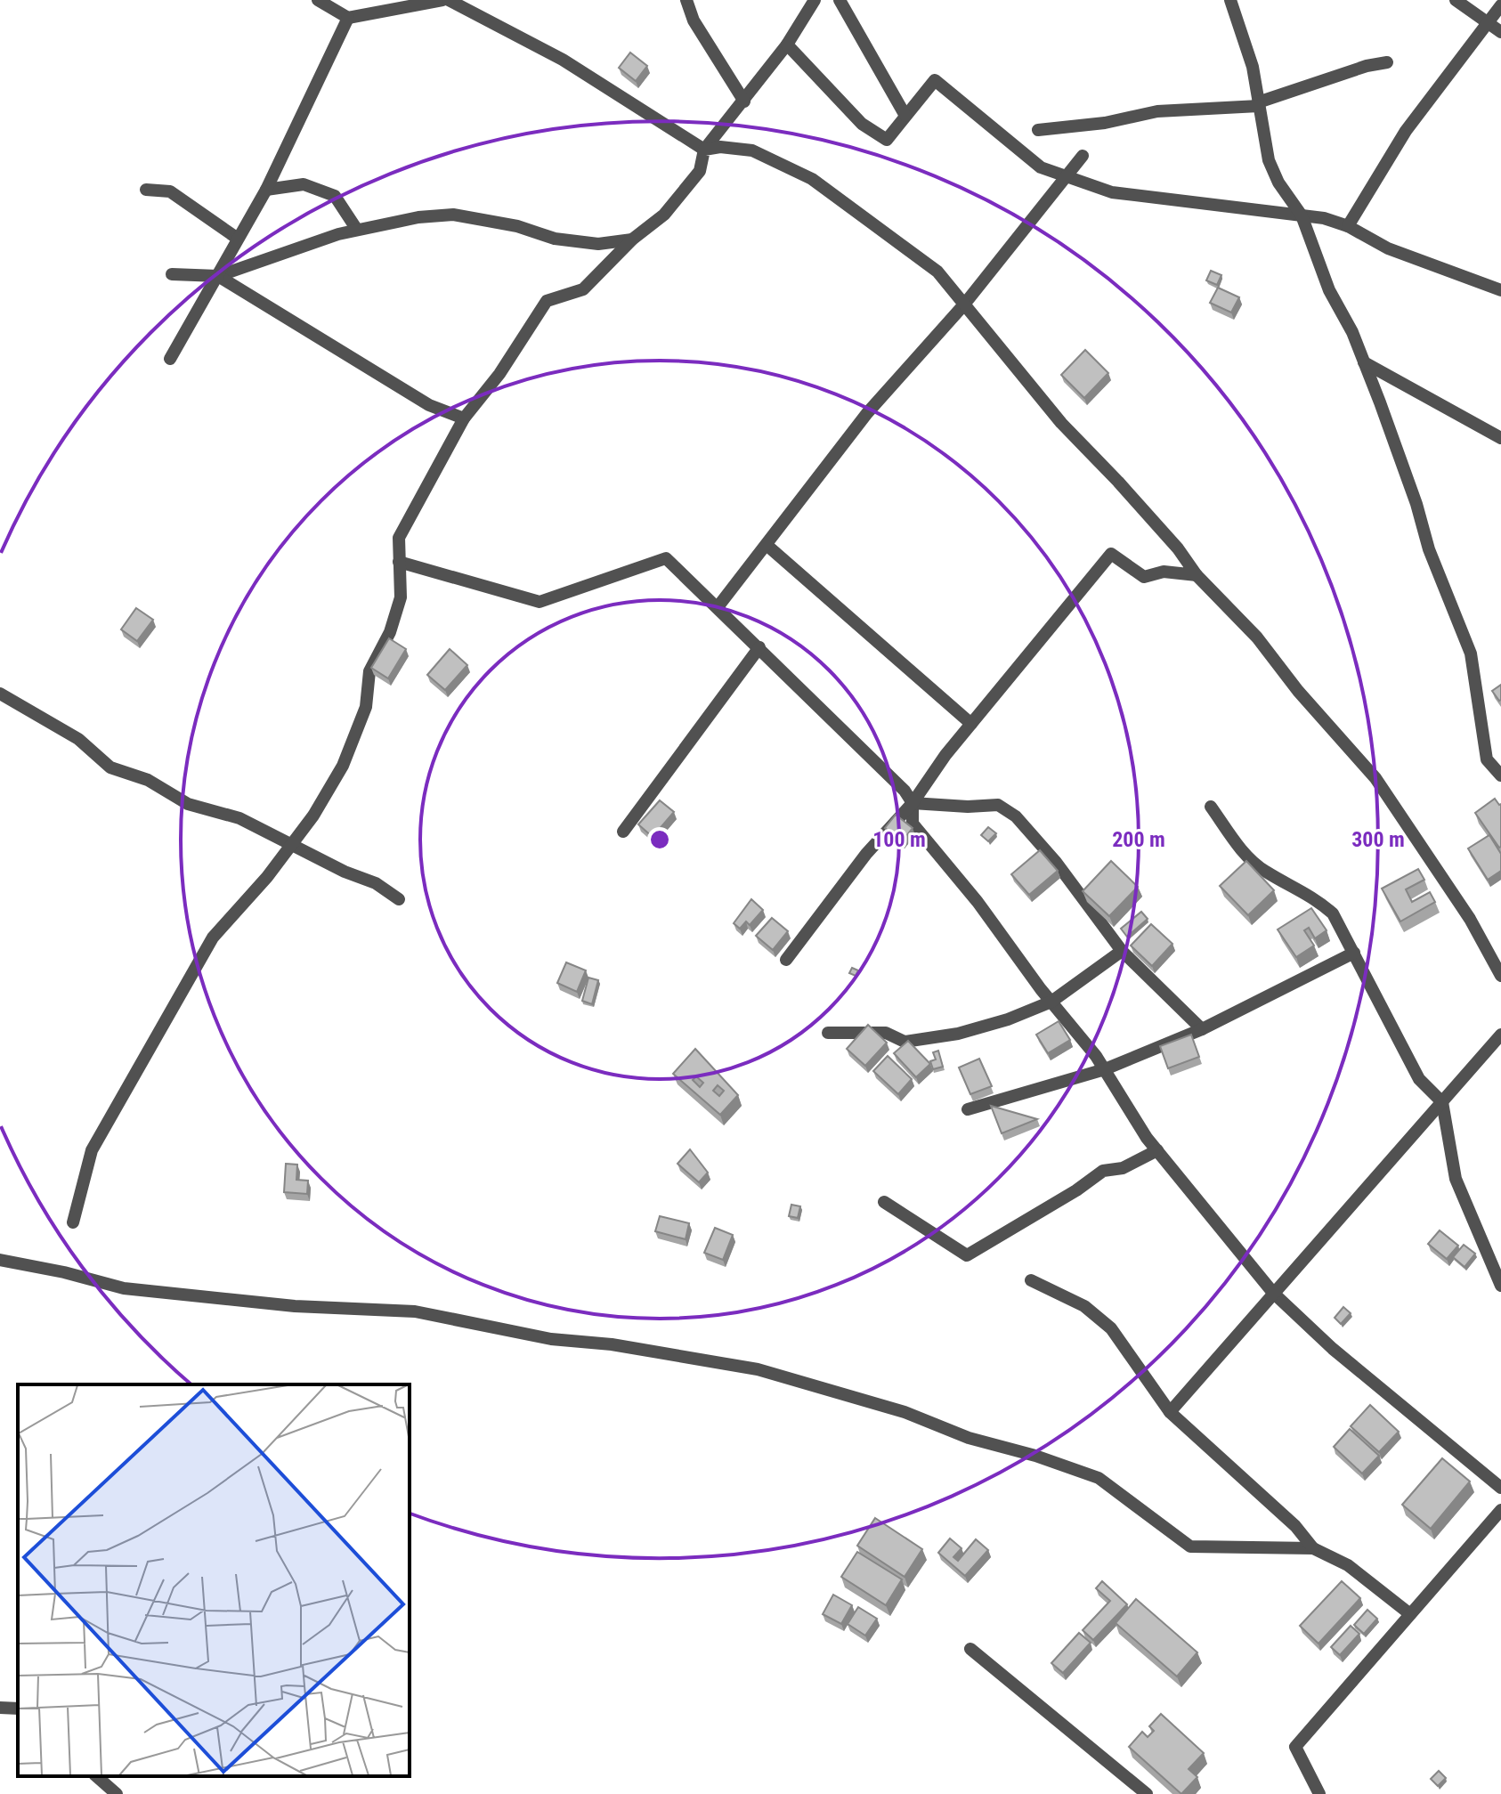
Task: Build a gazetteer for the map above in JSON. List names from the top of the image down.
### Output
{
  "rings": ["100 m", "200 m", "300 m"]
}
